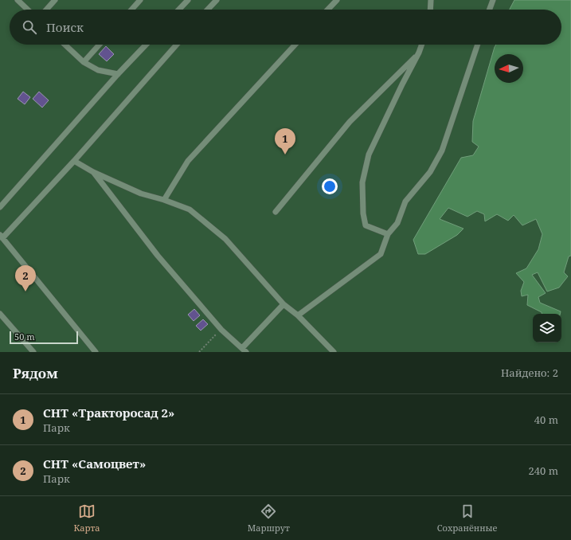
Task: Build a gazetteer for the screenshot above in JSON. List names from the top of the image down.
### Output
{
  "scale_bar": "50 m",
  "north": "left",
  "page": {
    "search": "Поиск",
    "pins": ["1", "2"],
    "scale": "50 m",
    "heading": ["Рядом", "Найдено: 2"],
    "list": [
      {
        "mark": "1",
        "name": "СНТ «Тракторосад 2»",
        "note": "Парк",
        "value": "40 m"
      },
      {
        "mark": "2",
        "name": "СНТ «Самоцвет»",
        "note": "Парк",
        "value": "240 m"
      }
    ],
    "nav": ["Карта", "Маршрут", "Сохранённые"]
  }
}
